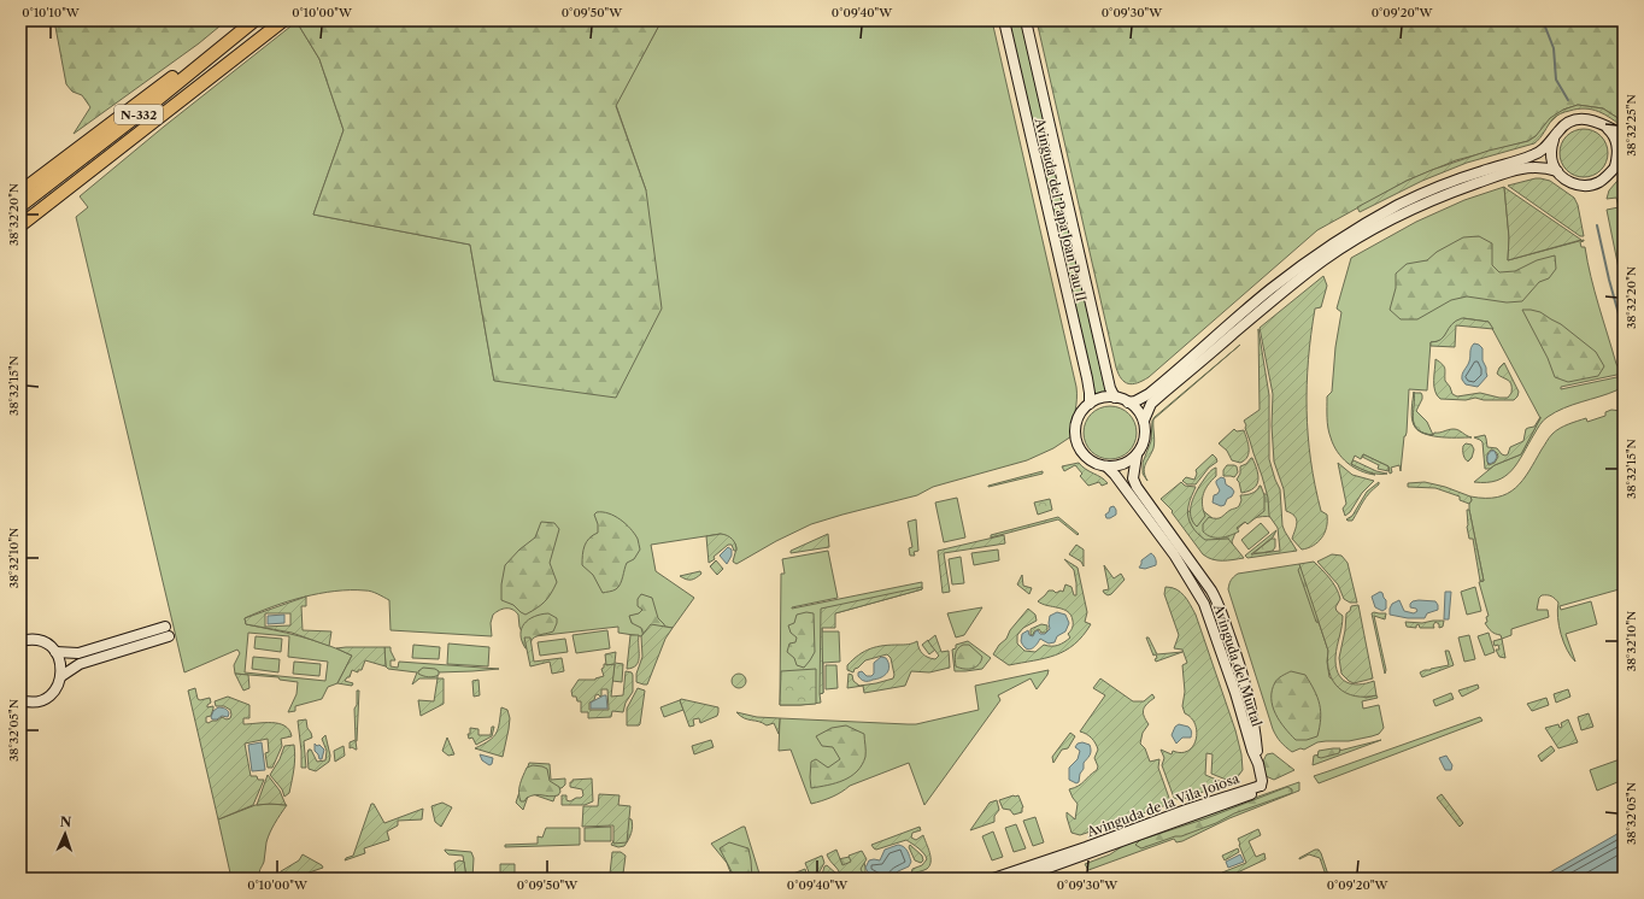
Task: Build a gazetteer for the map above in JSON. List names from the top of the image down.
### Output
{
  "streets": {
    "highway": ["N-332"],
    "main road": ["Avinguda del Papa Joan Pau II", "Avinguda del Murtal", "Avinguda de la Vila Joiosa"]
  },
  "crossings": [
    ["Avinguda del Papa Joan Pau II", "Avinguda del Murtal"],
    ["Avinguda del Murtal", "Avinguda de la Vila Joiosa"]
  ],
  "north": "top",
  "coordinates": [
    "0°10'10\"W",
    "0°10'00\"W",
    "0°09'50\"W",
    "0°09'40\"W",
    "0°09'30\"W",
    "0°09'20\"W",
    "38°32'25\"N",
    "38°32'20\"N",
    "38°32'15\"N",
    "38°32'10\"N",
    "38°32'05\"N"
  ]
}
